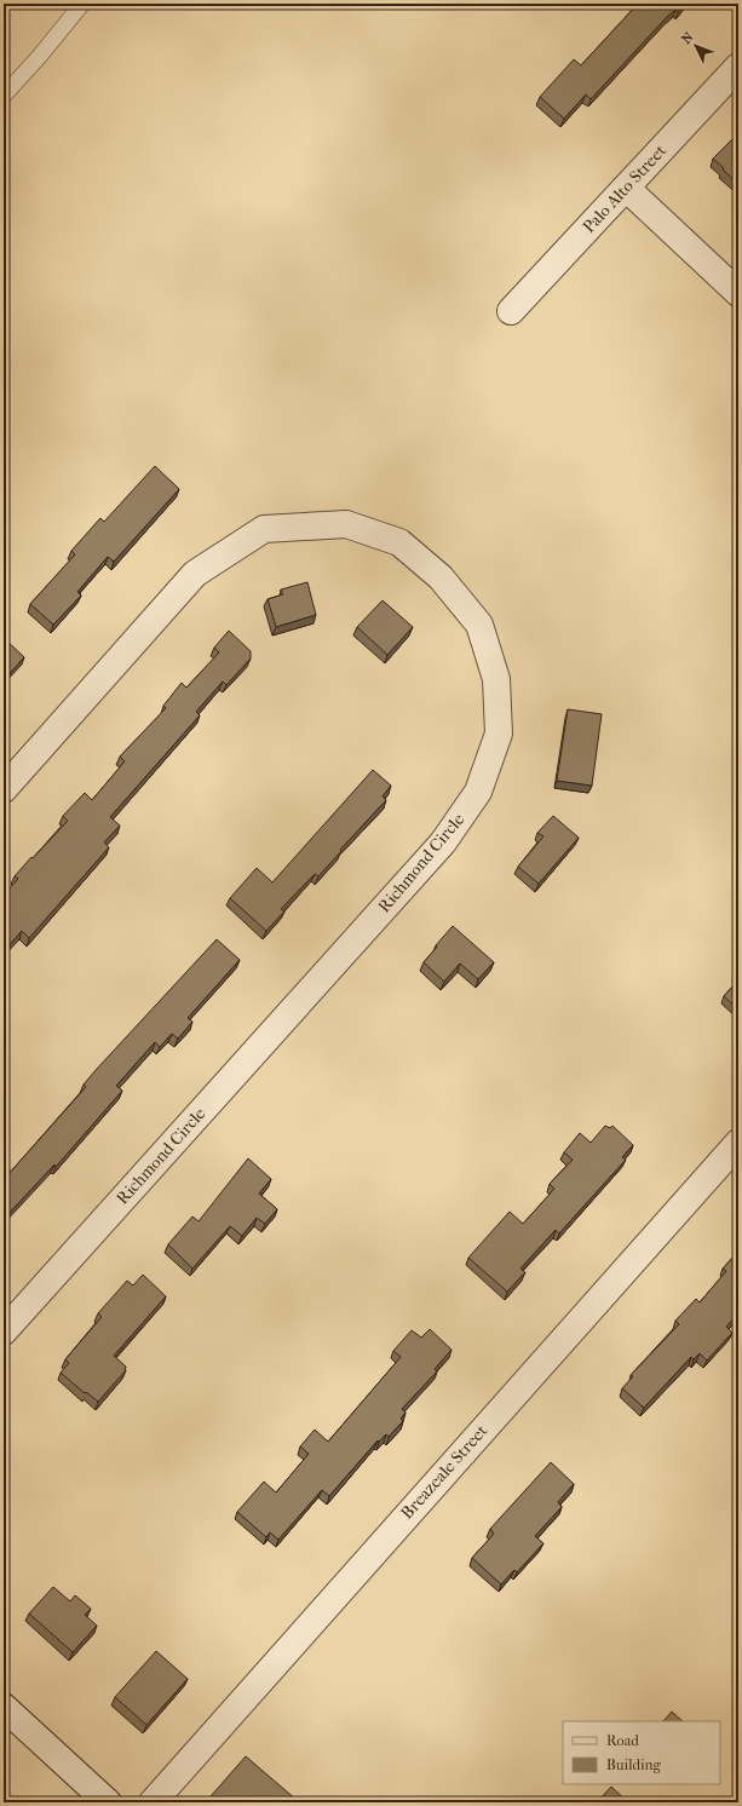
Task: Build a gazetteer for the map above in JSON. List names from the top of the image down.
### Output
{
  "streets": {
    "street": ["Palo Alto Street", "Richmond Circle", "Breazeale Street"]
  },
  "legend": ["Road", "Building"],
  "north": "top left"
}
